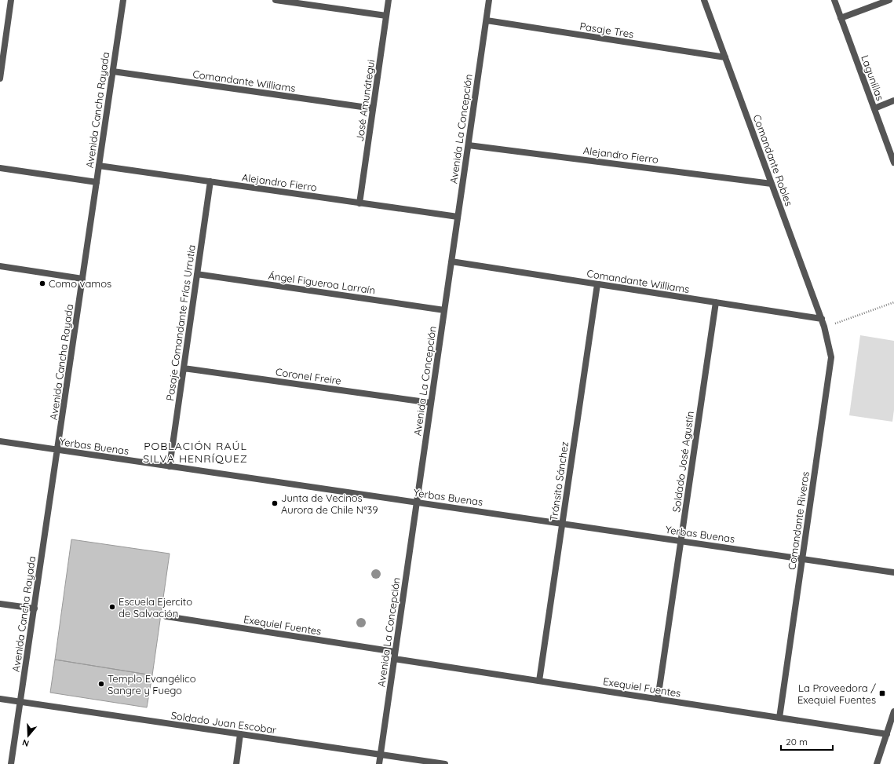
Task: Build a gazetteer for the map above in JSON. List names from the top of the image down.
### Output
{
  "streets": {
    "street": [
      "Pasaje Tres",
      "Lagunillas",
      "Comandante Williams",
      "José Amunátegui",
      "Avenida Cancha Rayada",
      "Avenida La Concepción",
      "Alejandro Fierro",
      "Comandante Robles",
      "Ángel Figueroa Larraín",
      "Pasaje Comandante Frías Urrutia",
      "Coronel Freire",
      "Yerbas Buenas",
      "Soldado José Agustín",
      "Tránsito Sánchez",
      "Comandante Riveros",
      "Exequiel Fuentes",
      "Soldado Juan Escobar"
    ]
  },
  "crossings": [
    ["Pasaje Tres", "Avenida La Concepción"],
    ["Pasaje Tres", "Comandante Robles"],
    ["Comandante Williams", "José Amunátegui"],
    ["Comandante Williams", "Avenida Cancha Rayada"],
    ["Comandante Williams", "Avenida La Concepción"],
    ["Comandante Williams", "Comandante Robles"],
    ["Comandante Williams", "Soldado José Agustín"],
    ["Comandante Williams", "Tránsito Sánchez"],
    ["José Amunátegui", "Alejandro Fierro"],
    ["Avenida Cancha Rayada", "Alejandro Fierro"],
    ["Avenida Cancha Rayada", "Yerbas Buenas"],
    ["Avenida Cancha Rayada", "Soldado Juan Escobar"],
    ["Avenida La Concepción", "Alejandro Fierro"],
    ["Avenida La Concepción", "Ángel Figueroa Larraín"],
    ["Avenida La Concepción", "Coronel Freire"],
    ["Avenida La Concepción", "Yerbas Buenas"],
    ["Avenida La Concepción", "Exequiel Fuentes"],
    ["Avenida La Concepción", "Soldado Juan Escobar"],
    ["Alejandro Fierro", "Comandante Robles"],
    ["Alejandro Fierro", "Pasaje Comandante Frías Urrutia"],
    ["Comandante Robles", "Comandante Riveros"],
    ["Ángel Figueroa Larraín", "Pasaje Comandante Frías Urrutia"],
    ["Pasaje Comandante Frías Urrutia", "Coronel Freire"],
    ["Pasaje Comandante Frías Urrutia", "Yerbas Buenas"],
    ["Yerbas Buenas", "Soldado José Agustín"],
    ["Yerbas Buenas", "Tránsito Sánchez"],
    ["Yerbas Buenas", "Comandante Riveros"],
    ["Soldado José Agustín", "Exequiel Fuentes"],
    ["Tránsito Sánchez", "Exequiel Fuentes"],
    ["Comandante Riveros", "Exequiel Fuentes"]
  ],
  "districts": ["POBLACIÓN RAÚL SILVA HENRÍQUEZ"],
  "places": {
    "other": [
      "Como vamos",
      "Junta de Vecinos Aurora de Chile N°39",
      "Escuela Ejercito de Salvación",
      "Templo Evangélico Sangre y Fuego"
    ],
    "transit": ["La Proveedora / Exequiel Fuentes"]
  },
  "scale_bar": "20 m",
  "north": "bottom"
}
